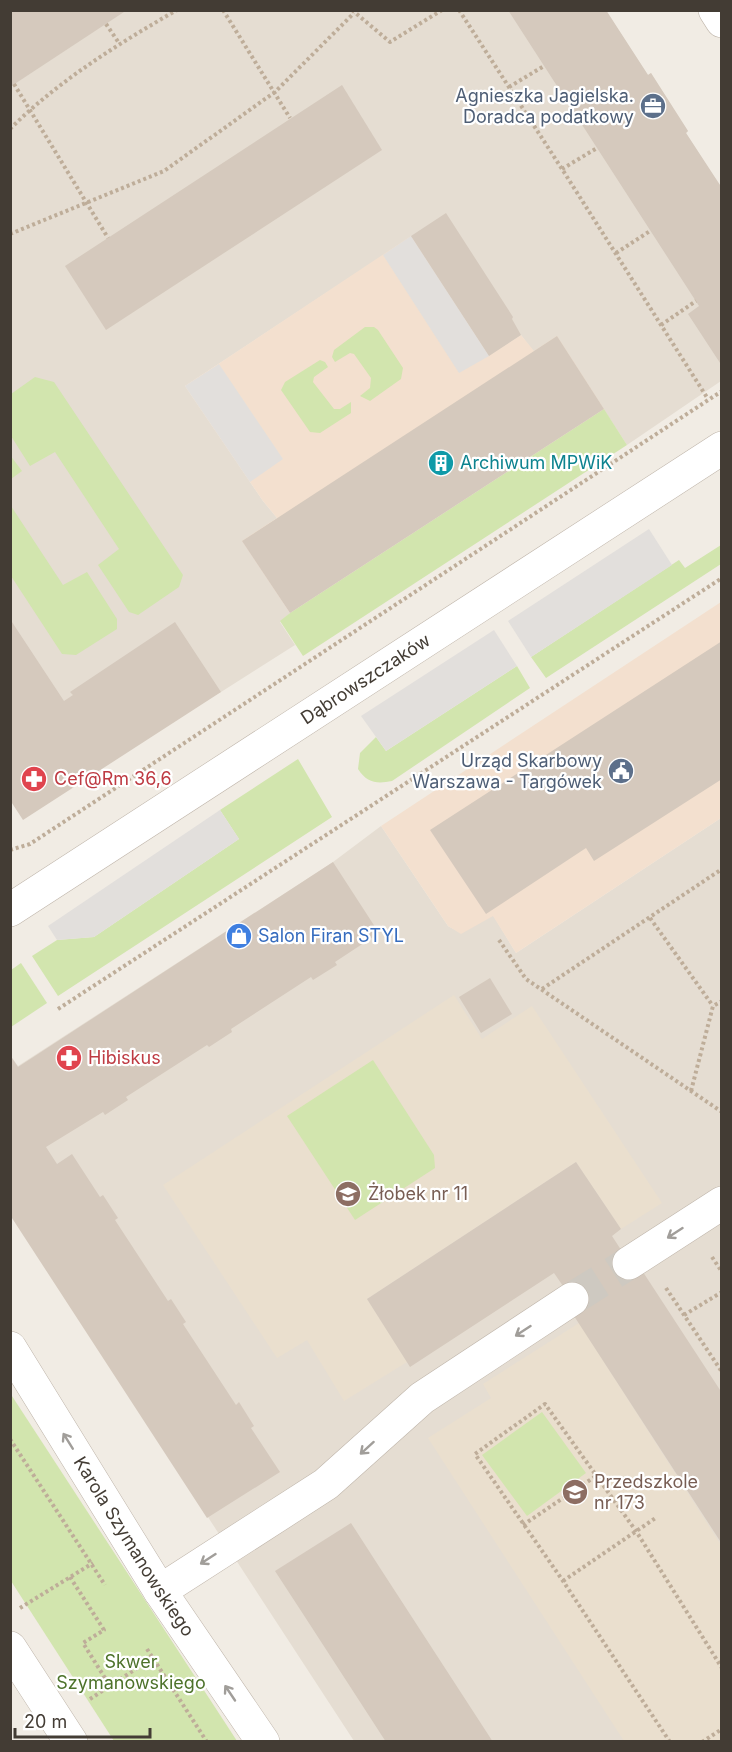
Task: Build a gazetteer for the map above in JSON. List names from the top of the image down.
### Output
{
  "streets": {
    "street": ["Dąbrowszczaków", "Karola Szymanowskiego"]
  },
  "one_way": ["Karola Szymanowskiego"],
  "parks": ["Skwer Szymanowskiego"],
  "places": {
    "office": ["Agnieszka Jagielska. Doradca podatkowy"],
    "building": ["Archiwum MPWiK"],
    "public building": ["Urząd Skarbowy Warszawa - Targówek"],
    "pharmacy": ["Cef@Rm 36,6", "Hibiskus"],
    "shop": ["Salon Firan STYL"],
    "school or university": ["Żłobek nr 11", "Przedszkole nr 173"]
  },
  "scale_bar": "20 m"
}
